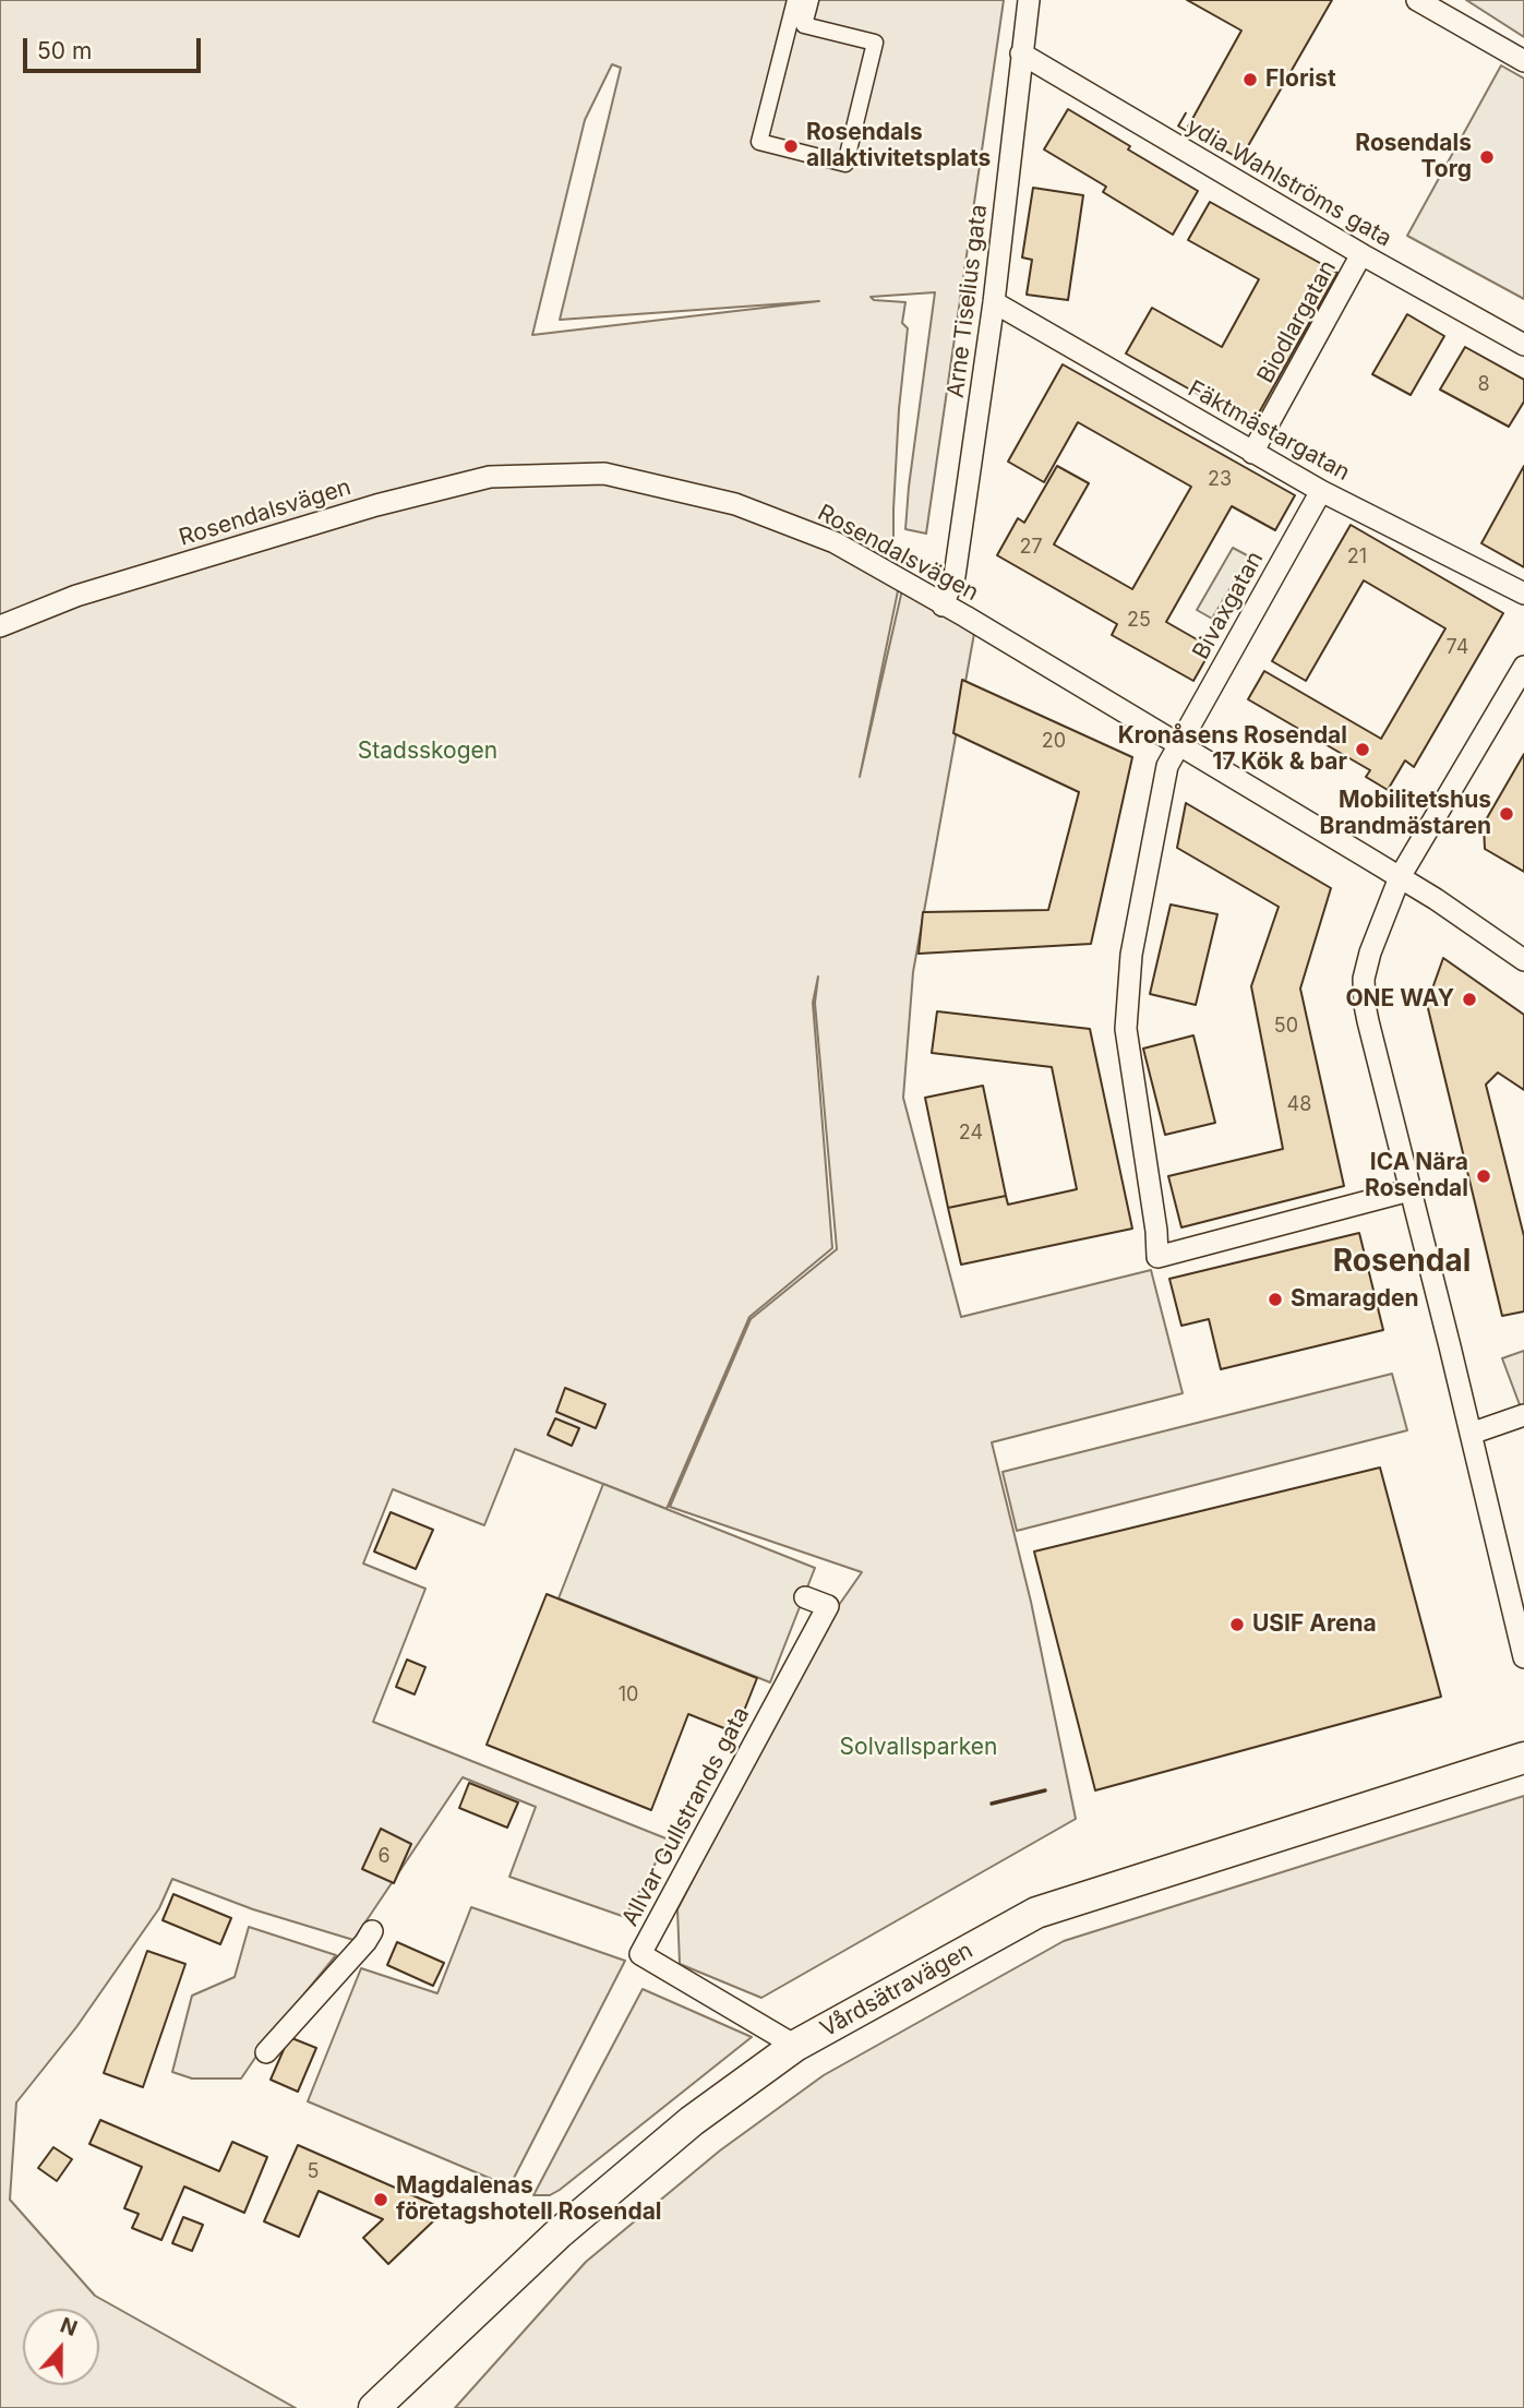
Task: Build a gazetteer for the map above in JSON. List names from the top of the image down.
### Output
{
  "streets": {
    "main road": ["Vårdsätravägen"],
    "street": [
      "Lydia Wahlströms gata",
      "Arne Tiselius gata",
      "Biodlargatan",
      "Fäktmästargatan",
      "Rosendalsvägen",
      "Bivaxgatan",
      "Allvar Gullstrands gata"
    ]
  },
  "crossings": [
    ["Lydia Wahlströms gata", "Arne Tiselius gata"],
    ["Lydia Wahlströms gata", "Biodlargatan"],
    ["Arne Tiselius gata", "Fäktmästargatan"],
    ["Arne Tiselius gata", "Rosendalsvägen"],
    ["Biodlargatan", "Fäktmästargatan"],
    ["Fäktmästargatan", "Bivaxgatan"],
    ["Rosendalsvägen", "Bivaxgatan"],
    ["Allvar Gullstrands gata", "Vårdsätravägen"]
  ],
  "districts": ["Rosendal"],
  "parks": ["Stadsskogen", "Solvallsparken"],
  "places": [
    "Florist",
    "Rosendals allaktivitetsplats",
    "Rosendals Torg",
    "Kronåsens Rosendal 17 Kök & bar",
    "Mobilitetshus Brandmästaren",
    "ONE WAY",
    "ICA Nära Rosendal",
    "Smaragden",
    "USIF Arena",
    "Magdalenas företagshotell Rosendal"
  ],
  "house_numbers": [
    "8",
    "23",
    "27",
    "21",
    "25",
    "74",
    "20",
    "50",
    "48",
    "24",
    "10",
    "6",
    "5"
  ],
  "scale_bar": "50 m",
  "north": "top"
}
